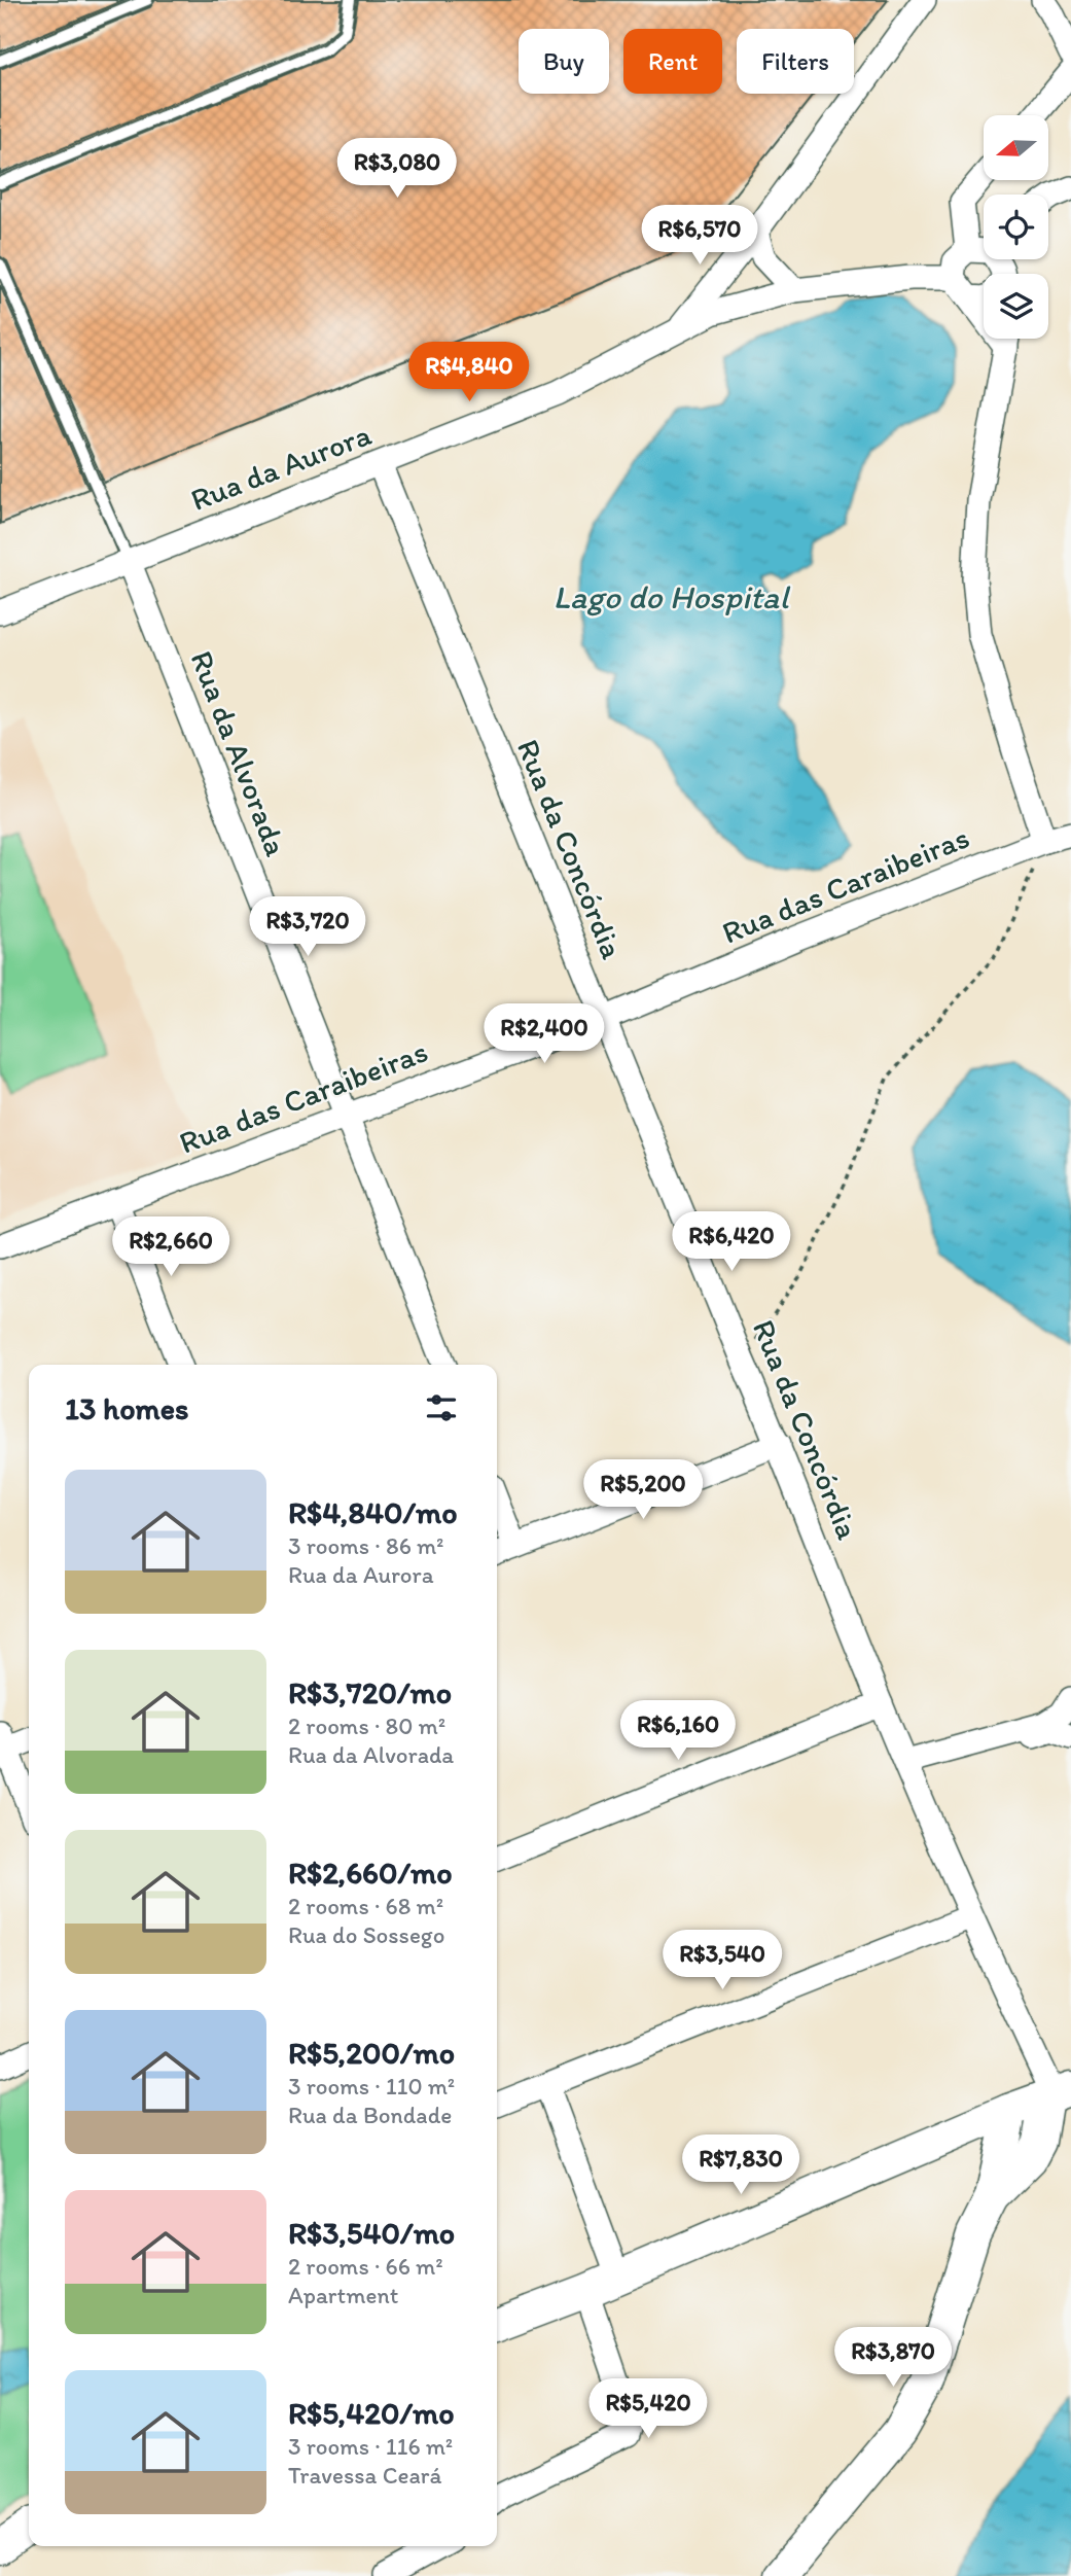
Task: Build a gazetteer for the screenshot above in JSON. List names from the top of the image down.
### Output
{
  "streets": {
    "street": [
      "Rua da Aurora",
      "Rua da Alvorada",
      "Rua da Concórdia",
      "Rua das Caraibeiras"
    ]
  },
  "crossings": [
    ["Rua da Aurora", "Rua da Alvorada"],
    ["Rua da Aurora", "Rua da Concórdia"],
    ["Rua da Alvorada", "Rua das Caraibeiras"],
    ["Rua da Concórdia", "Rua das Caraibeiras"]
  ],
  "water": ["Lago do Hospital"],
  "north": "left",
  "page": {
    "chip": ["Buy", "Rent", "Filters"],
    "price": [
      "R$3,080",
      "R$6,570",
      "R$4,840",
      "R$3,720",
      "R$2,400",
      "R$6,420",
      "R$2,660",
      "R$5,200",
      "R$6,160",
      "R$3,540",
      "R$7,830",
      "R$3,870",
      "R$5,420"
    ],
    "heading": "13 homes",
    "list": [
      {
        "name": "R$4,840/mo",
        "note": "3 rooms · 86 m² · Rua da Aurora"
      },
      {
        "name": "R$3,720/mo",
        "note": "2 rooms · 80 m² · Rua da Alvorada"
      },
      {
        "name": "R$2,660/mo",
        "note": "2 rooms · 68 m² · Rua do Sossego"
      },
      {
        "name": "R$5,200/mo",
        "note": "3 rooms · 110 m² · Rua da Bondade"
      },
      {
        "name": "R$3,540/mo",
        "note": "2 rooms · 66 m² · Apartment"
      },
      {
        "name": "R$5,420/mo",
        "note": "3 rooms · 116 m² · Travessa Ceará"
      }
    ]
  }
}
